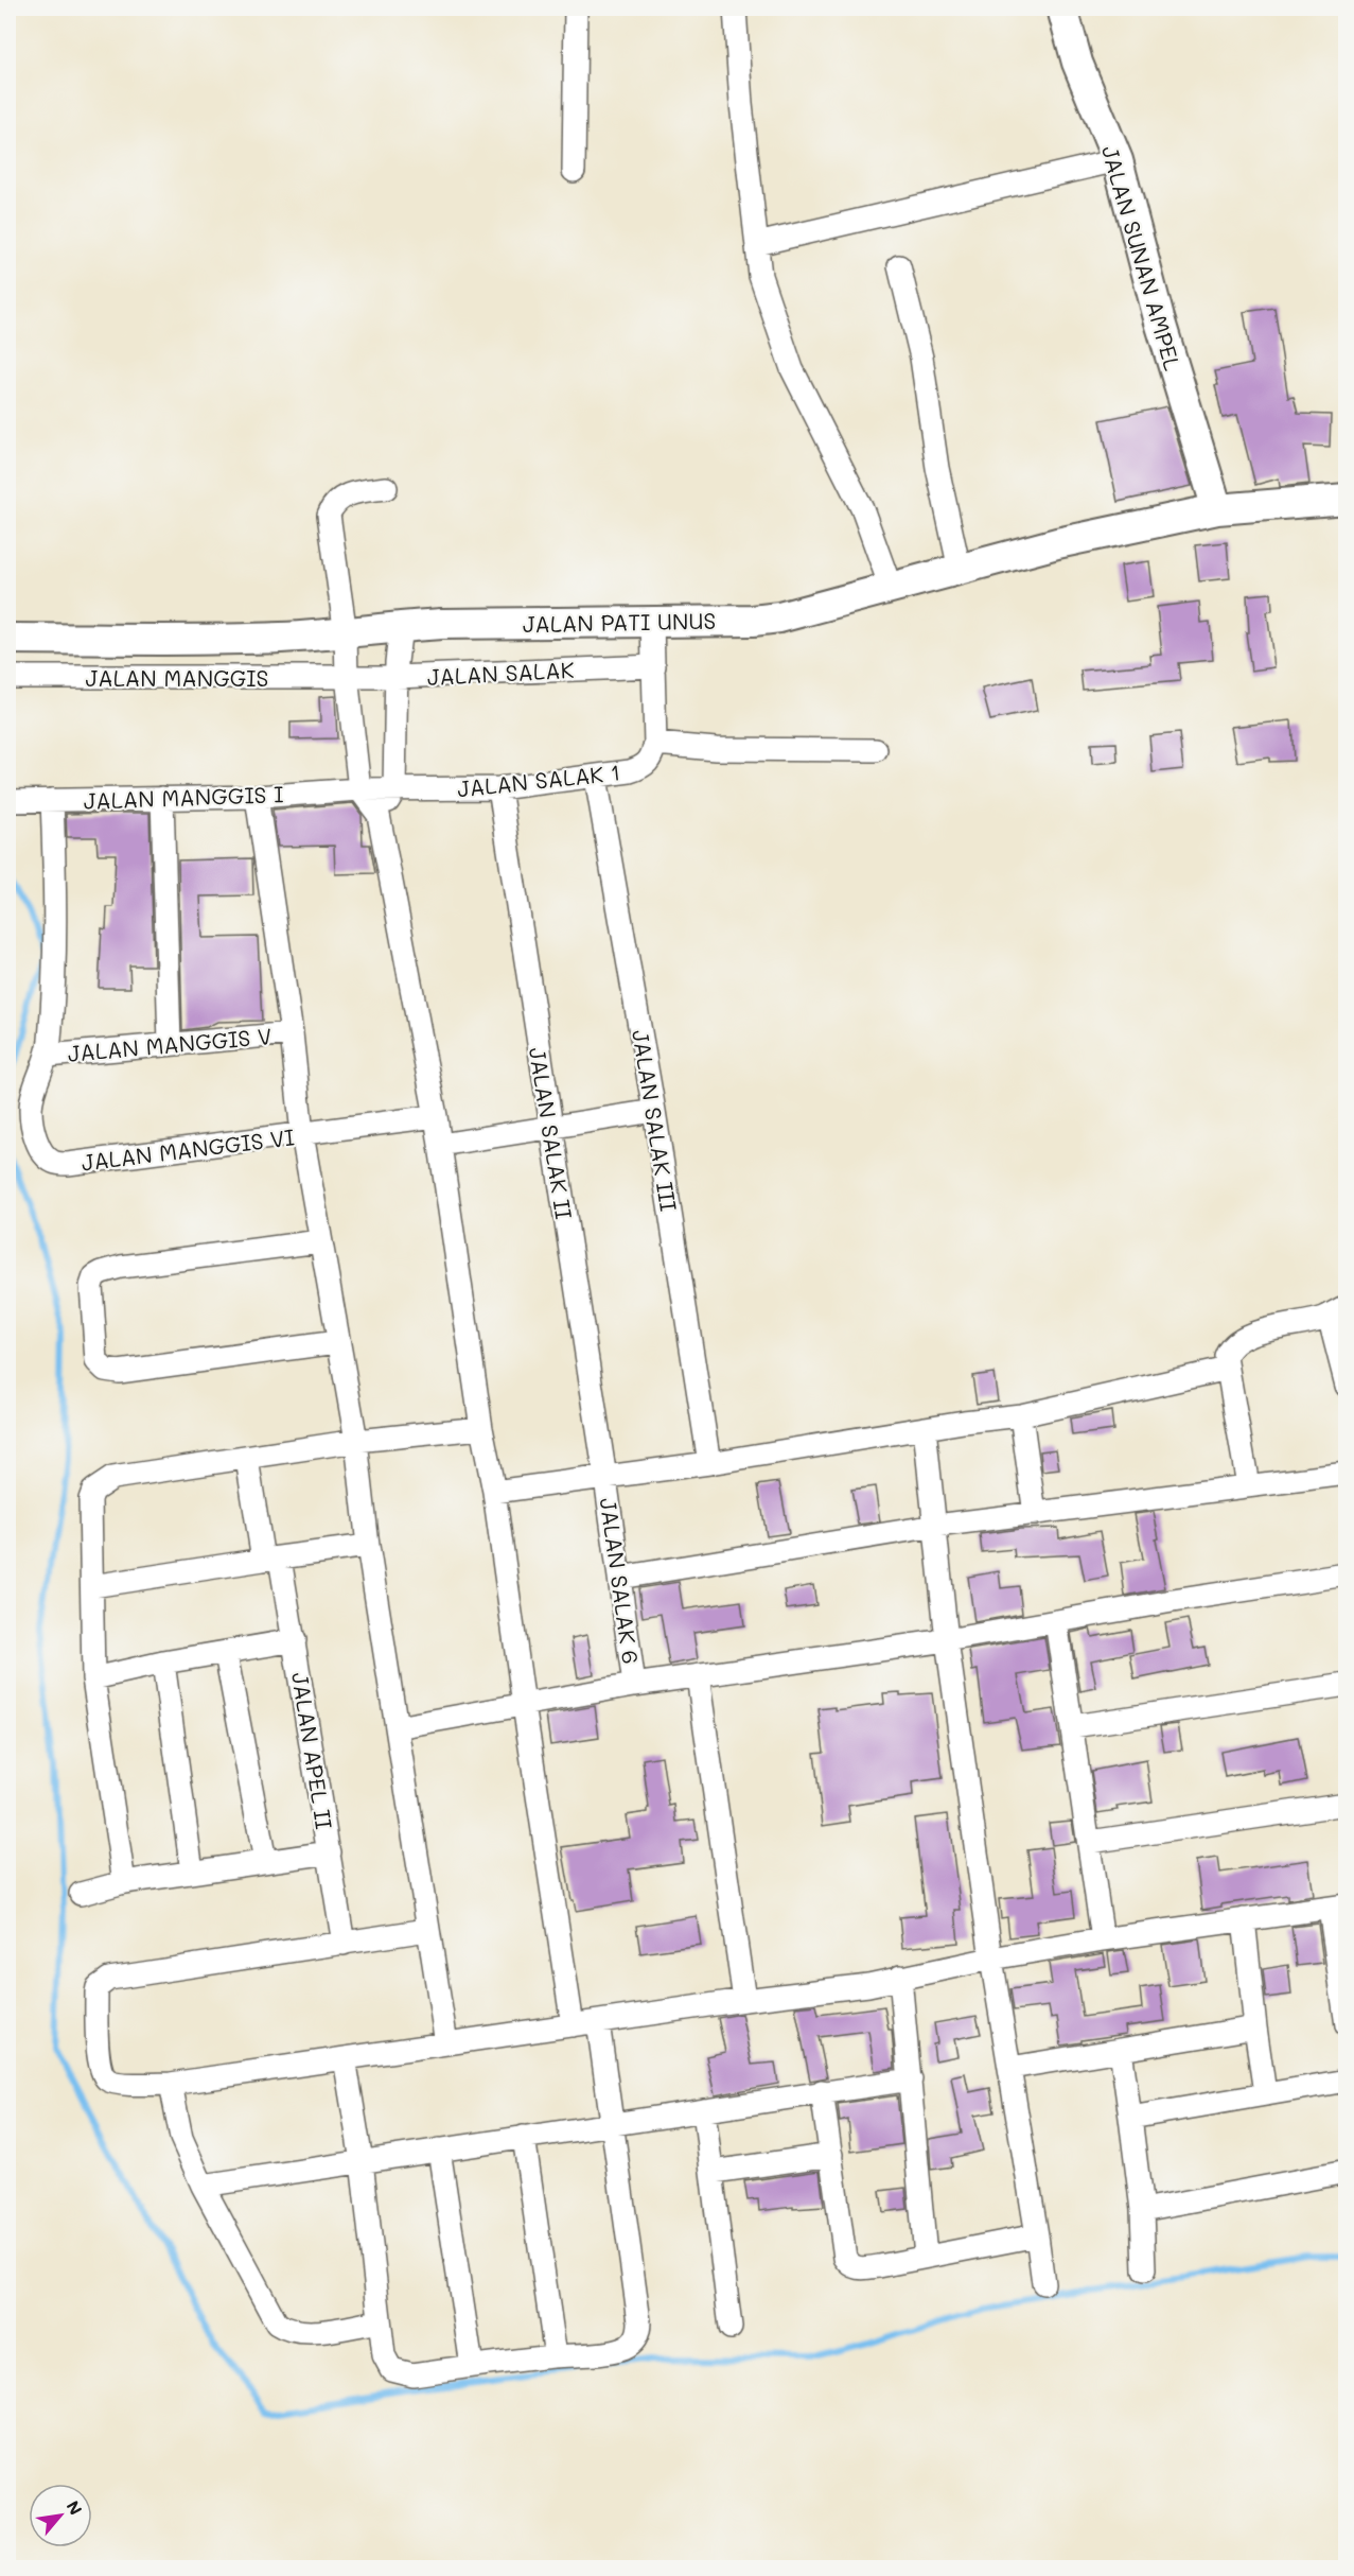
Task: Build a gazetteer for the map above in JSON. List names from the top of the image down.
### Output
{
  "streets": {
    "main road": ["JALAN SUNAN AMPEL", "JALAN PATI UNUS"],
    "street": [
      "JALAN SALAK",
      "JALAN MANGGIS",
      "JALAN SALAK 1",
      "JALAN MANGGIS I",
      "JALAN MANGGIS V",
      "JALAN SALAK III",
      "JALAN SALAK II",
      "JALAN MANGGIS VI",
      "JALAN SALAK 6",
      "JALAN APEL II"
    ]
  },
  "crossings": [
    ["JALAN SUNAN AMPEL", "JALAN PATI UNUS"],
    ["JALAN PATI UNUS", "JALAN SALAK"],
    ["JALAN PATI UNUS", "JALAN MANGGIS"],
    ["JALAN SALAK", "JALAN MANGGIS"],
    ["JALAN SALAK 1", "JALAN MANGGIS I"],
    ["JALAN SALAK 1", "JALAN SALAK III"],
    ["JALAN SALAK 1", "JALAN SALAK II"],
    ["JALAN MANGGIS V", "JALAN MANGGIS VI"],
    ["JALAN SALAK II", "JALAN SALAK 6"]
  ],
  "north": "top right"
}
